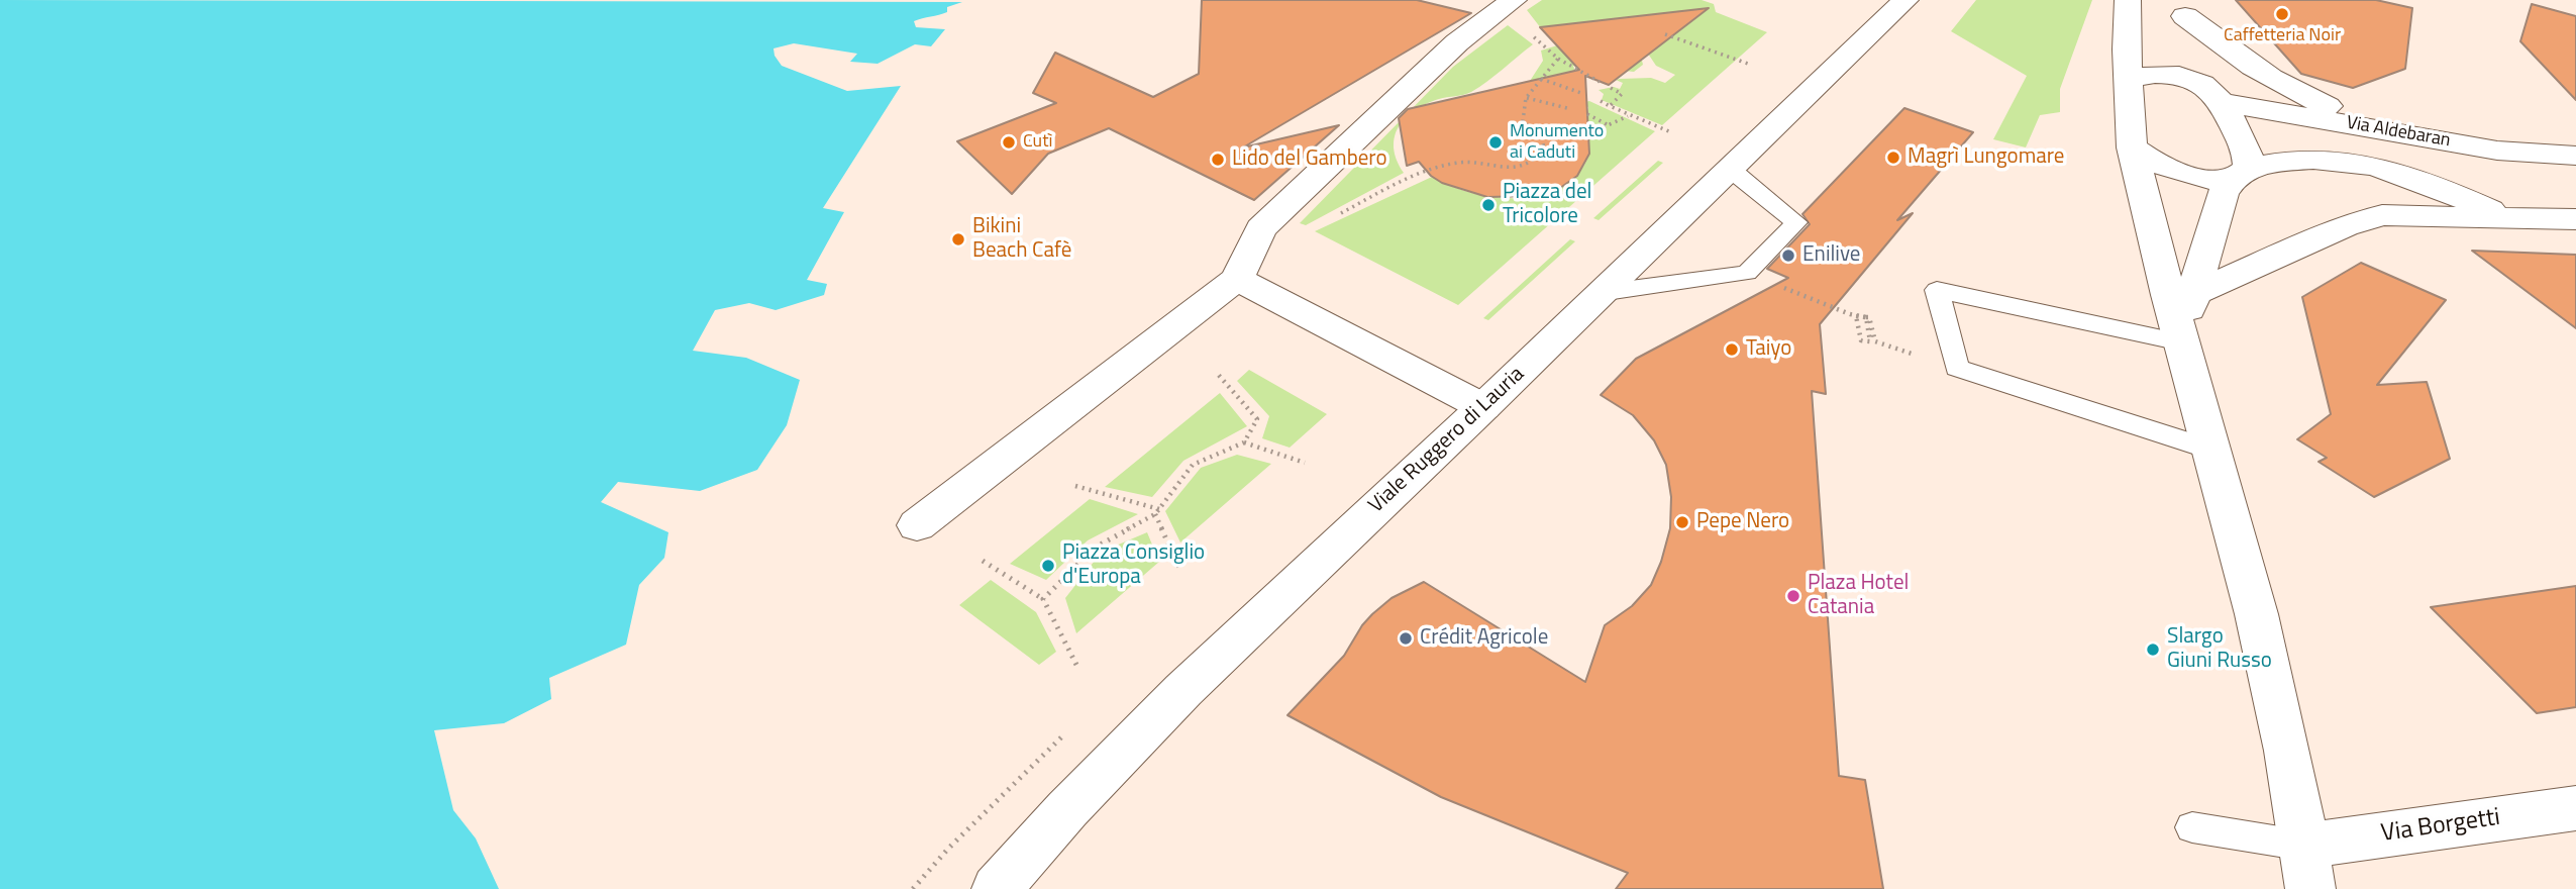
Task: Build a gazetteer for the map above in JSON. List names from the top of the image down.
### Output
{
  "streets": {
    "street": ["Via Aldebaran", "Viale Ruggero di Lauria", "Via Borgetti"]
  },
  "places": [
    "Caffetteria Noir",
    "Cutì",
    "Monumento ai Caduti",
    "Magrì Lungomare",
    "Lido del Gambero",
    "Piazza del Tricolore",
    "Bikini Beach Cafè",
    "Enilive",
    "Taiyo",
    "Pepe Nero",
    "Piazza Consiglio d'Europa",
    "Plaza Hotel Catania",
    "Crédit Agricole",
    "Slargo Giuni Russo"
  ]
}
